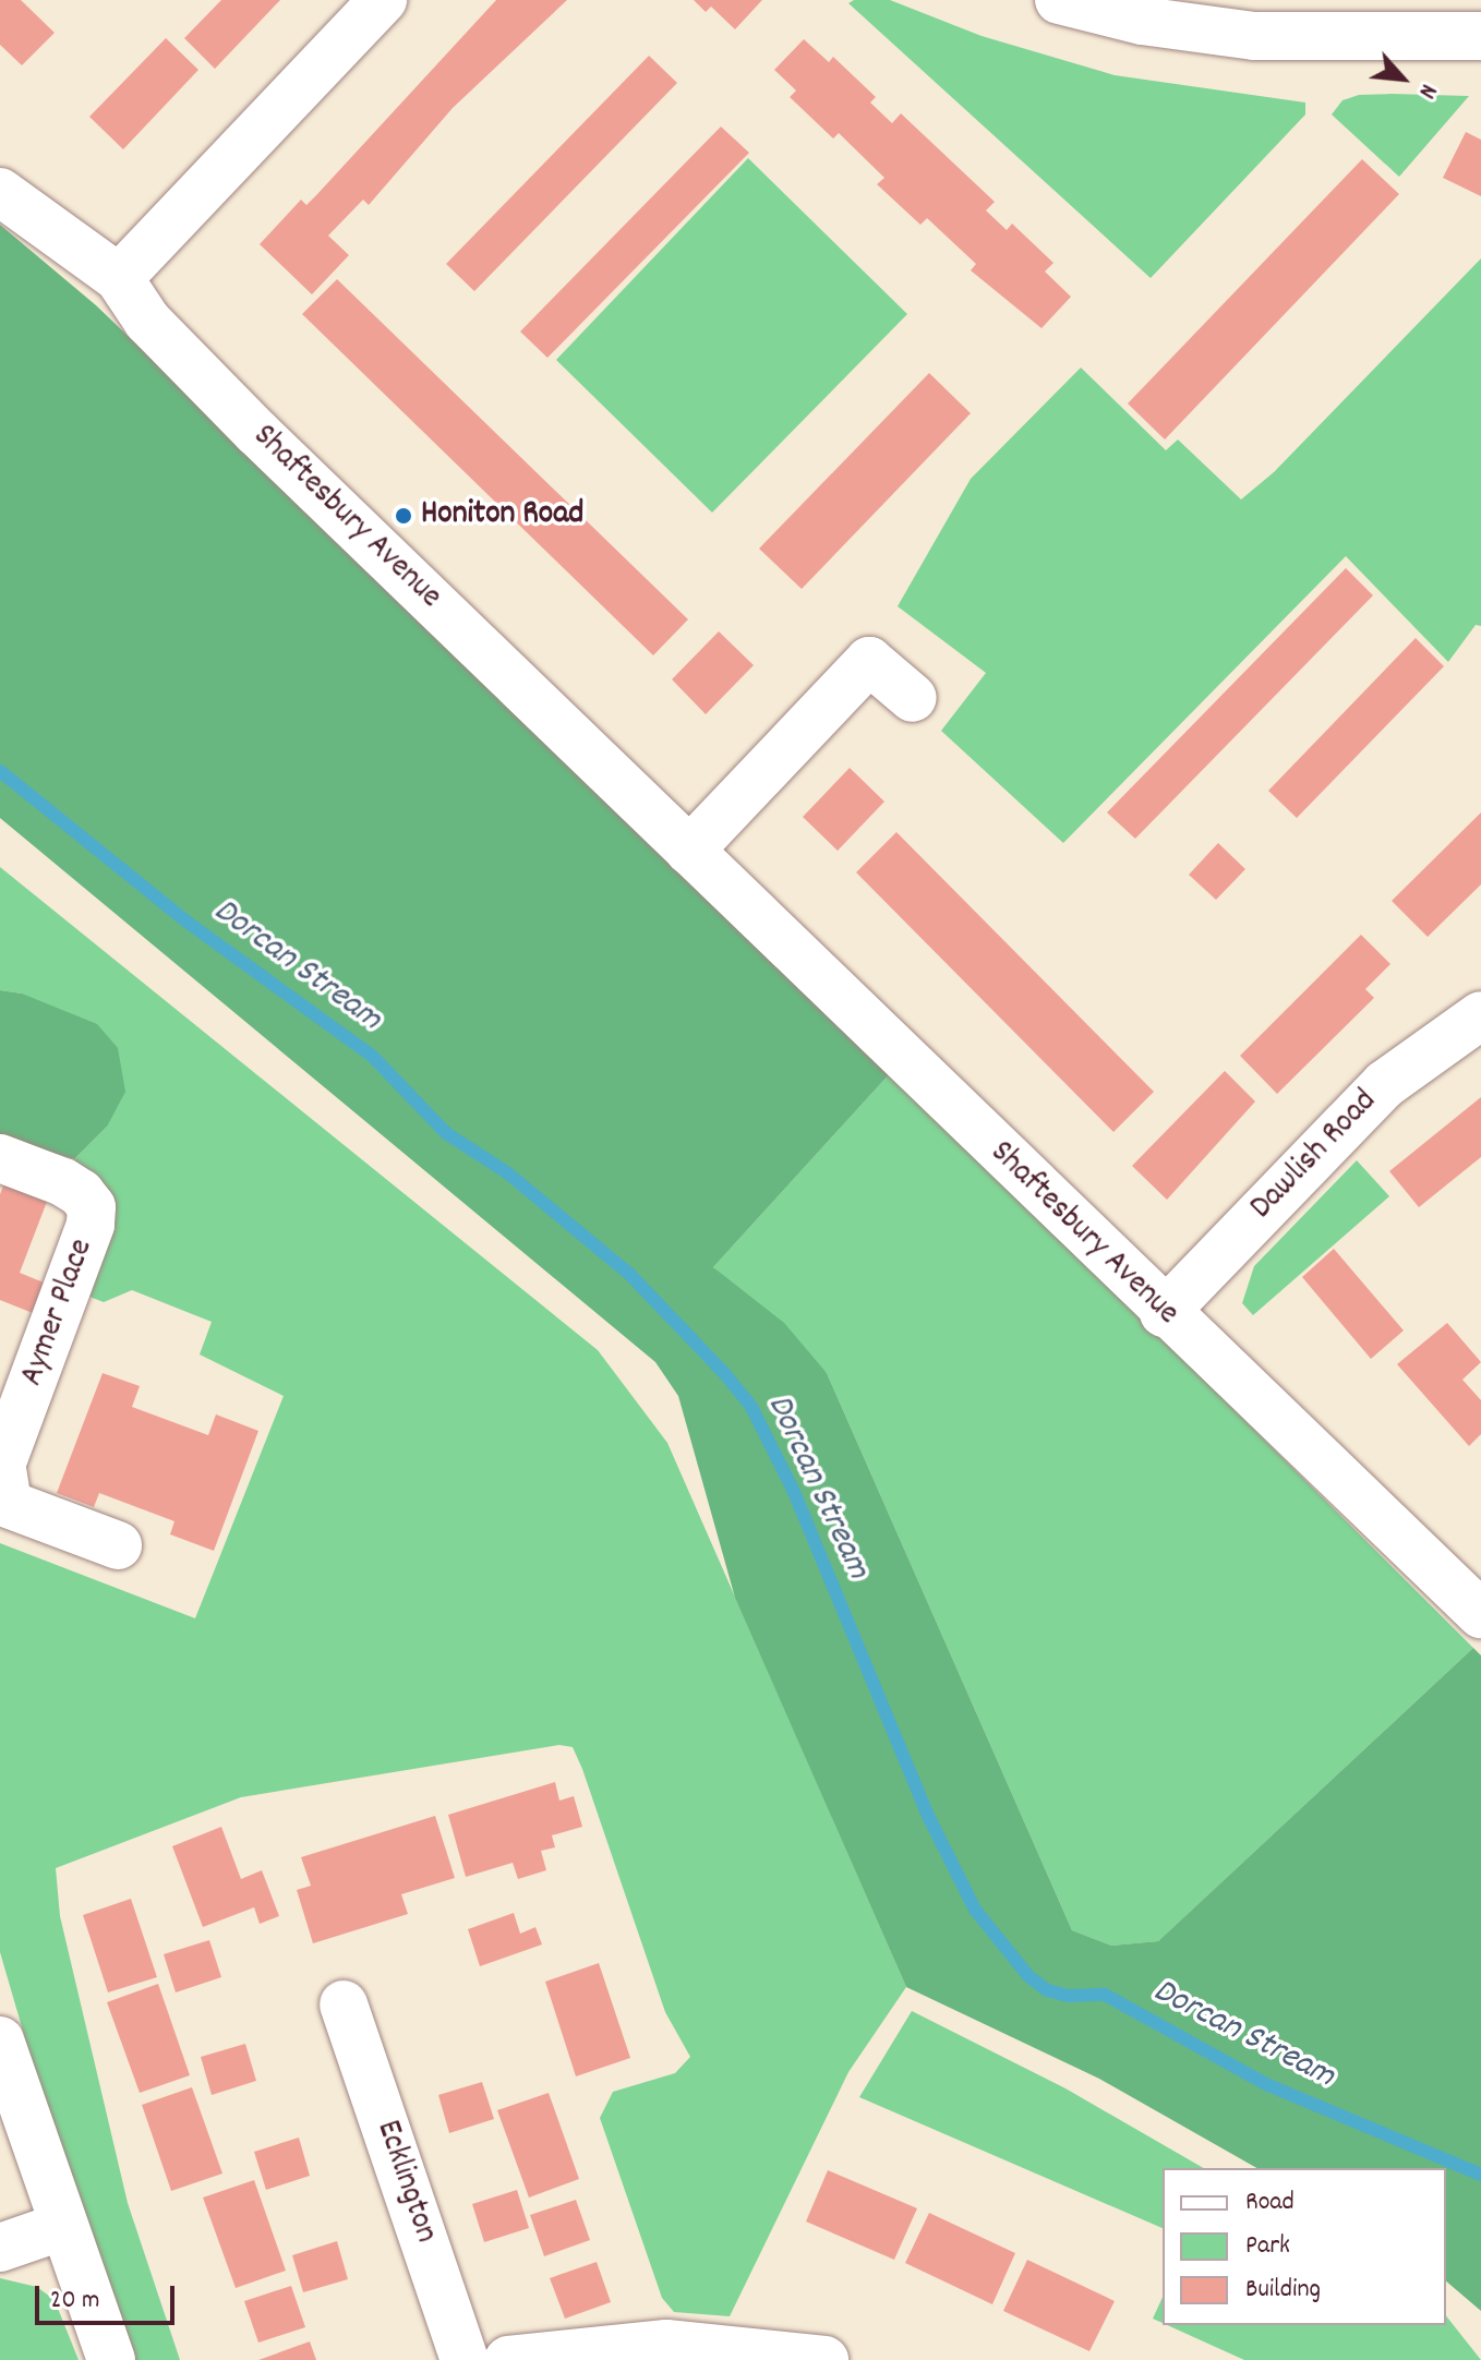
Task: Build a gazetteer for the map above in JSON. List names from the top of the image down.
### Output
{
  "streets": {
    "street": [
      "Shaftesbury Avenue",
      "Dawlish Road",
      "Aymer Place",
      "Ecklington"
    ]
  },
  "crossings": [
    ["Shaftesbury Avenue", "Dawlish Road"]
  ],
  "water": ["Dorcan Stream"],
  "places": ["Honiton Road"],
  "legend": ["Road", "Park", "Building"],
  "scale_bar": "20 m",
  "north": "bottom right"
}
